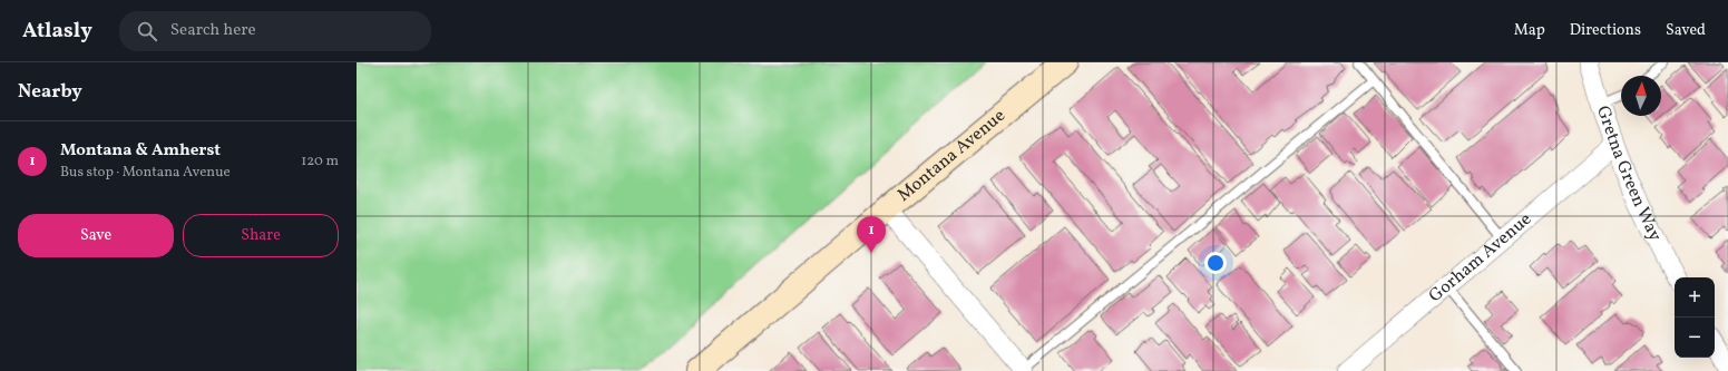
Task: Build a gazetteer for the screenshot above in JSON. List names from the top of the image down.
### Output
{
  "streets": {
    "street": ["Montana Avenue", "Gretna Green Way", "Gorham Avenue"]
  },
  "crossings": [
    ["Gretna Green Way", "Gorham Avenue"]
  ],
  "north": "top",
  "page": {
    "header": "Atlasly",
    "search": "Search here",
    "nav": ["Map", "Directions", "Saved"],
    "heading": "Nearby",
    "list": [
      {
        "mark": "1",
        "name": "Montana & Amherst",
        "note": "Bus stop · Montana Avenue",
        "value": "120 m"
      }
    ],
    "buttons": ["Save", "Share"],
    "pins": "1",
    "map_buttons": ["+", "−"]
  }
}
